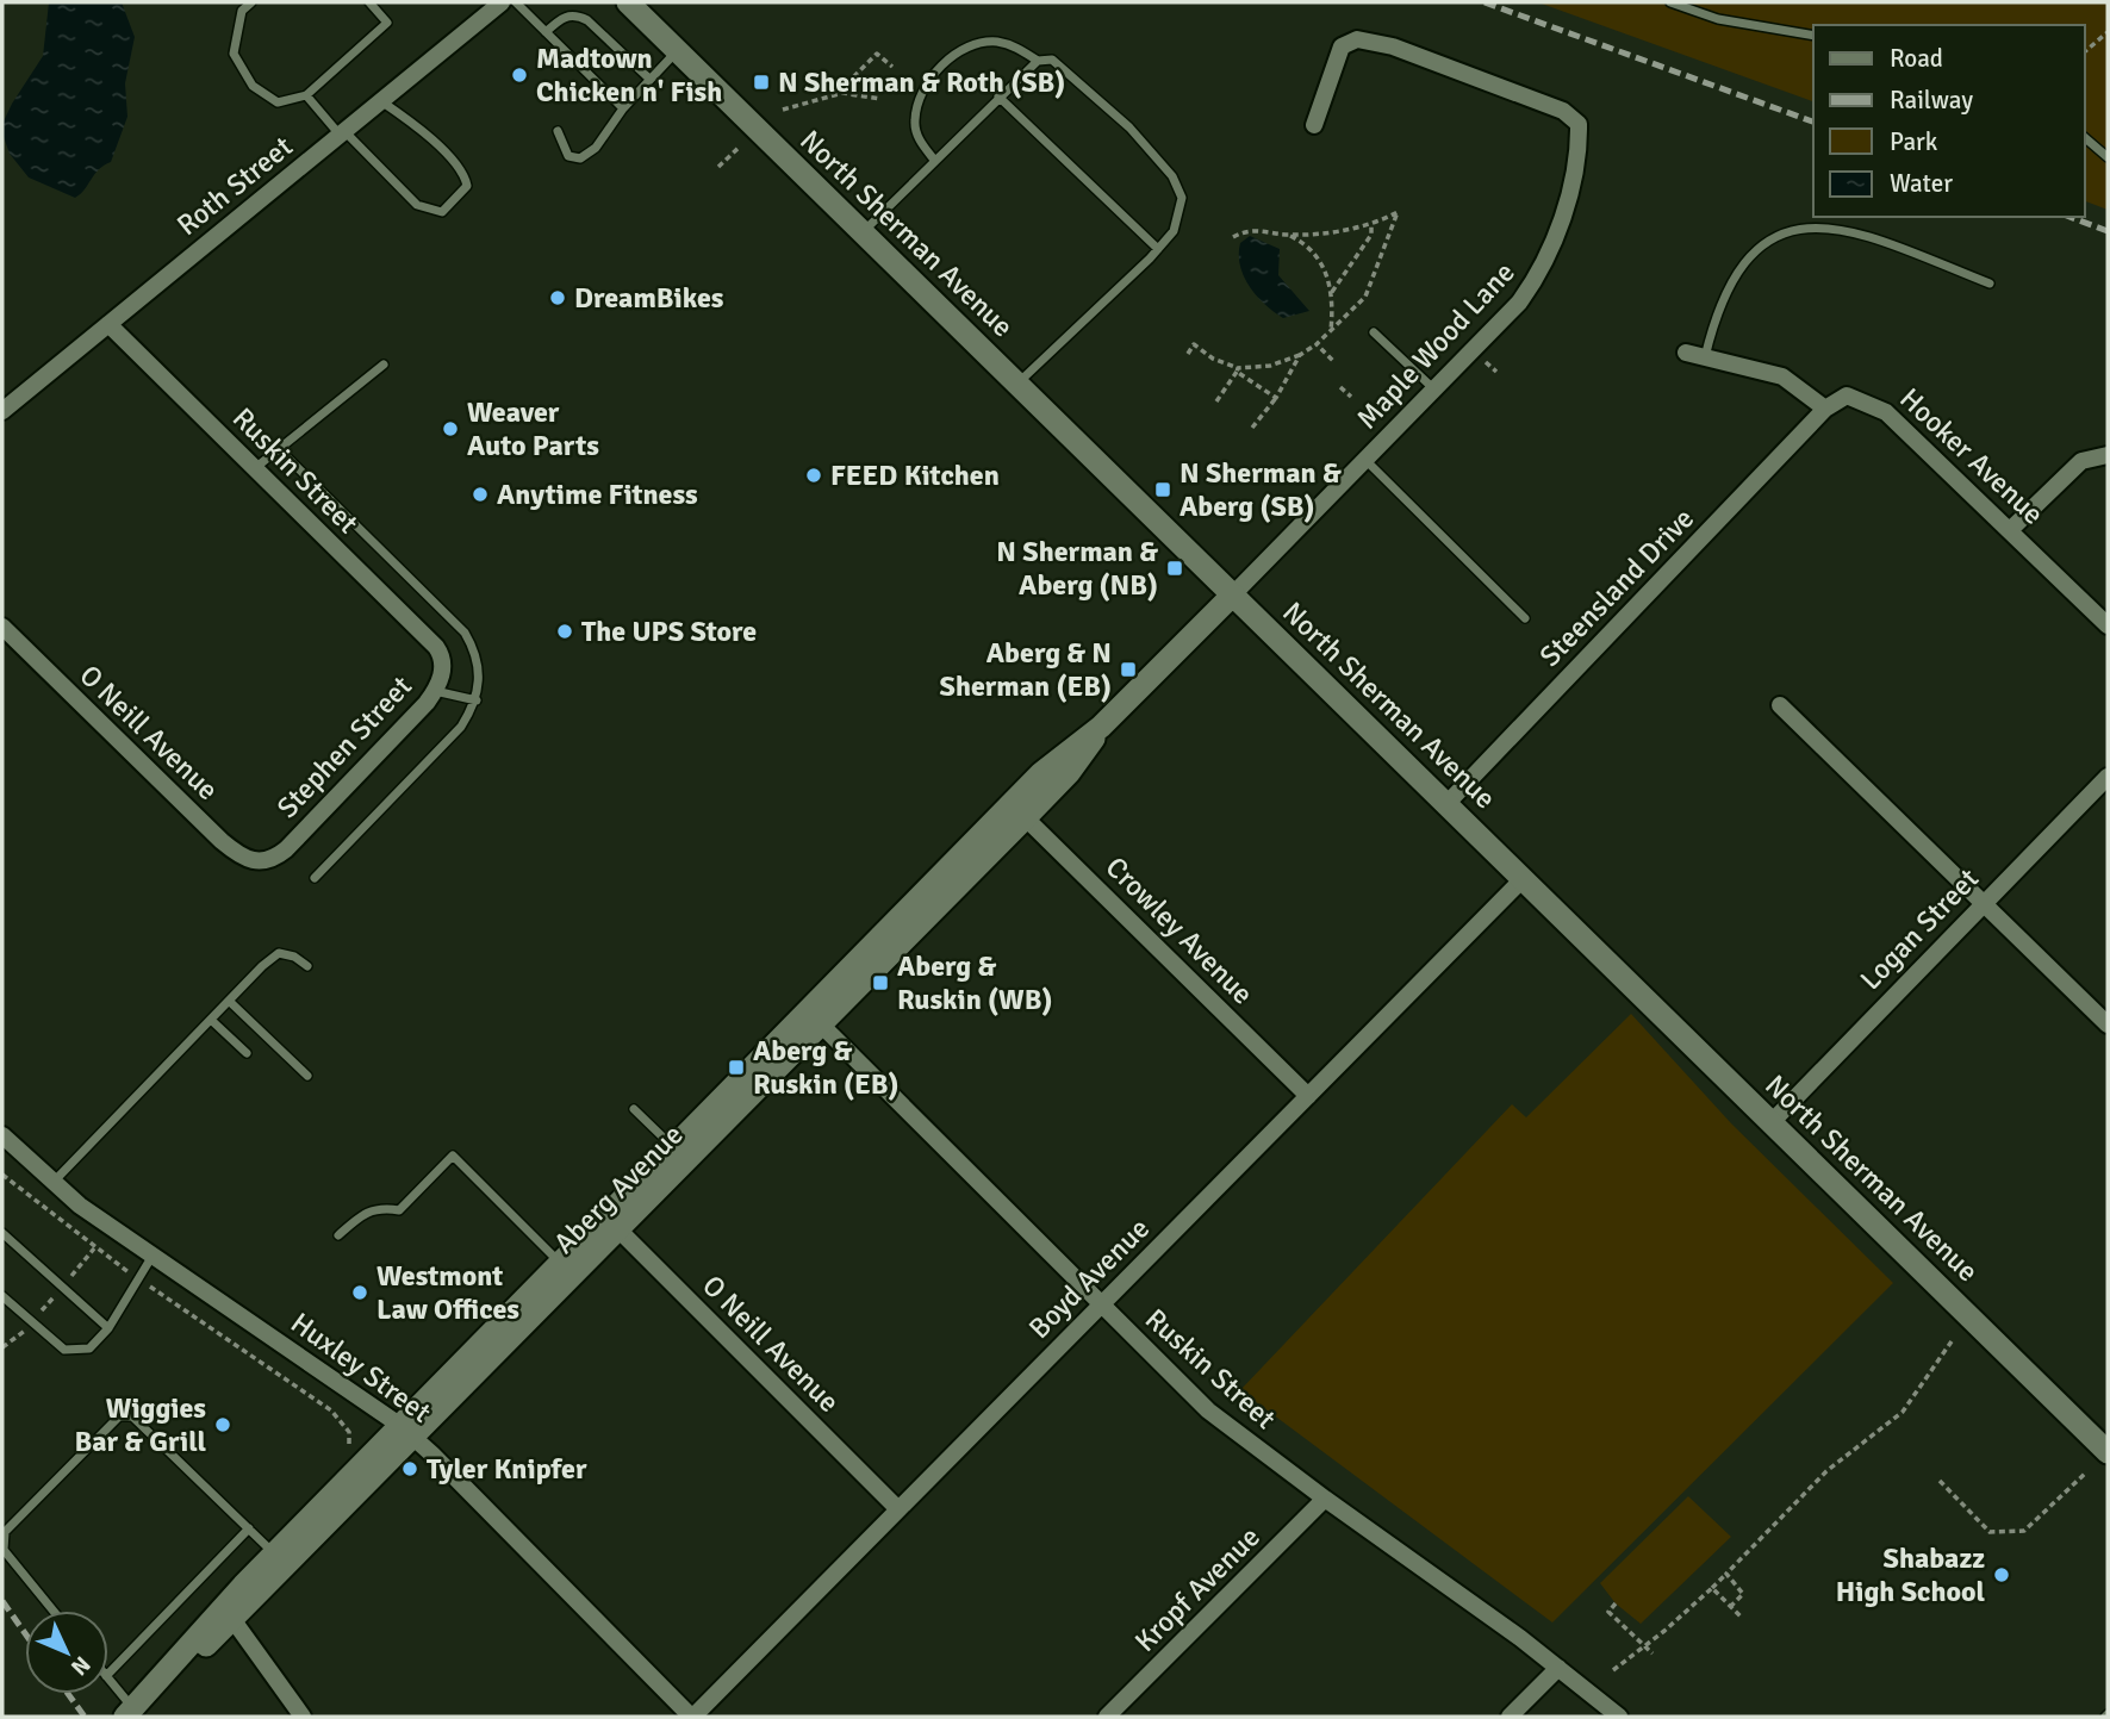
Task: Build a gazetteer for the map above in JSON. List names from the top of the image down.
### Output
{
  "streets": {
    "street": [
      "Roth Street",
      "North Sherman Avenue",
      "Maple Wood Lane",
      "Hooker Avenue",
      "Ruskin Street",
      "Steensland Drive",
      "O Neill Avenue",
      "Stephen Street",
      "Logan Street",
      "Crowley Avenue",
      "Aberg Avenue",
      "Boyd Avenue",
      "Huxley Street",
      "Kropf Avenue"
    ]
  },
  "crossings": [
    ["Roth Street", "Ruskin Street"],
    ["North Sherman Avenue", "Maple Wood Lane"],
    ["North Sherman Avenue", "Steensland Drive"],
    ["North Sherman Avenue", "Logan Street"],
    ["North Sherman Avenue", "Aberg Avenue"],
    ["North Sherman Avenue", "Boyd Avenue"],
    ["Maple Wood Lane", "Aberg Avenue"],
    ["Hooker Avenue", "Steensland Drive"],
    ["Ruskin Street", "Stephen Street"],
    ["Ruskin Street", "Aberg Avenue"],
    ["Ruskin Street", "Boyd Avenue"],
    ["Ruskin Street", "Kropf Avenue"],
    ["O Neill Avenue", "Stephen Street"],
    ["O Neill Avenue", "Aberg Avenue"],
    ["O Neill Avenue", "Boyd Avenue"],
    ["Crowley Avenue", "Aberg Avenue"],
    ["Crowley Avenue", "Boyd Avenue"],
    ["Aberg Avenue", "Huxley Street"],
    ["Boyd Avenue", "Huxley Street"]
  ],
  "places": {
    "other": [
      "Madtown Chicken n' Fish",
      "DreamBikes",
      "Weaver Auto Parts",
      "FEED Kitchen",
      "Anytime Fitness",
      "The UPS Store",
      "Westmont Law Offices",
      "Wiggies Bar & Grill",
      "Tyler Knipfer",
      "Shabazz High School"
    ],
    "transit": [
      "N Sherman & Roth (SB)",
      "N Sherman & Aberg (SB)",
      "N Sherman & Aberg (NB)",
      "Aberg & N Sherman (EB)",
      "Aberg & Ruskin (WB)",
      "Aberg & Ruskin (EB)"
    ]
  },
  "legend": [
    "Road",
    "Railway",
    "Park",
    "Water"
  ],
  "north": "bottom right"
}
